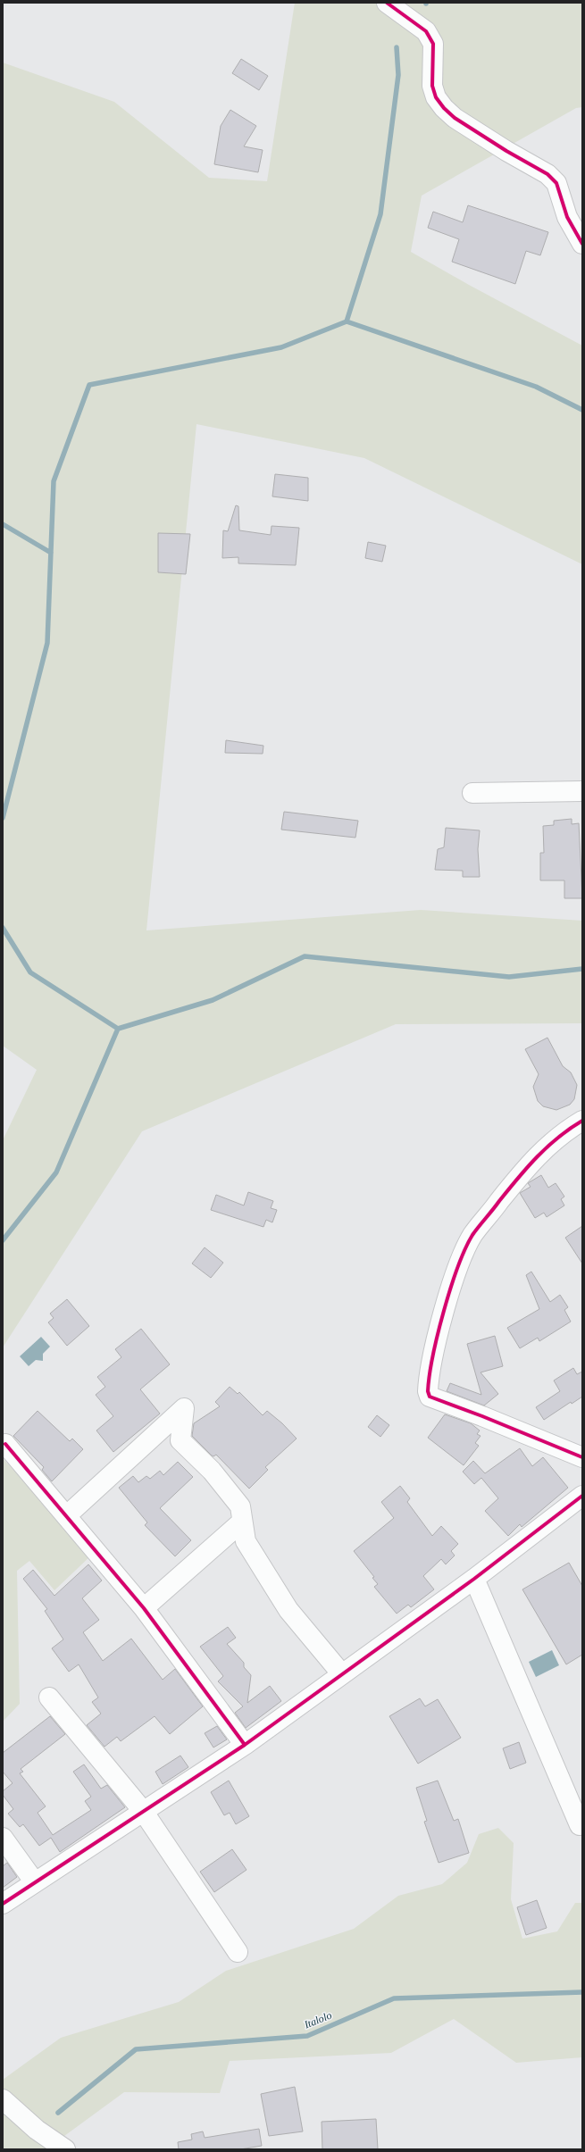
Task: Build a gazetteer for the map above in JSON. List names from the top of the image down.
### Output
{
  "water": ["Italolo"]
}
